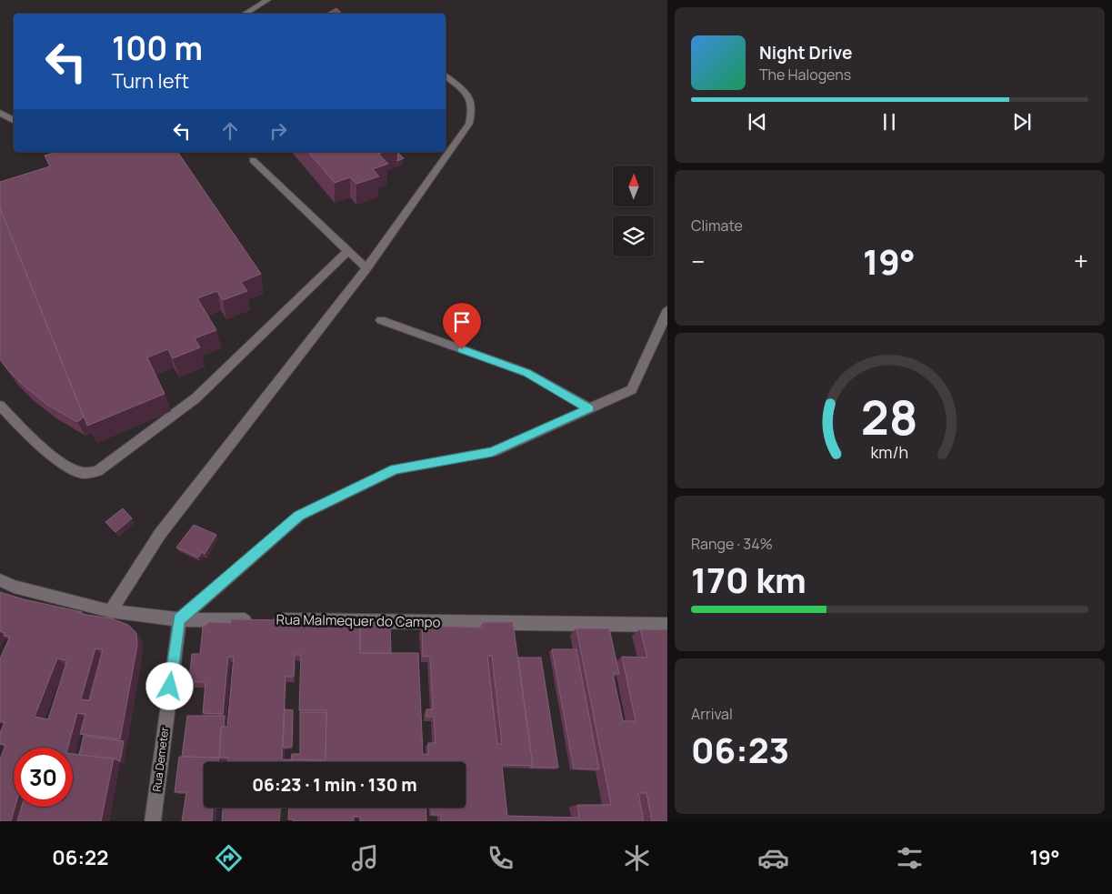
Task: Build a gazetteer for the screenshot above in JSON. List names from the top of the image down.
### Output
{
  "streets": {
    "street": ["Rua Malmequer do Campo", "Rua Demeter"]
  },
  "crossings": [
    ["Rua Malmequer do Campo", "Rua Demeter"]
  ],
  "north": "top",
  "page": {
    "turn": ["100 m", "Turn left"],
    "song": ["Night Drive", "The Halogens"],
    "tile": [
      "Climate",
      ["Range · 34%", "170 km"],
      ["Arrival", "06:23"]
    ],
    "heat": ["−", "19°", "+"],
    "limit": "30",
    "trip": "06:23 · 1 min · 130 m",
    "tabs": ["06:22", "19°"],
    "gauge": ["28", "km/h"]
  }
}
